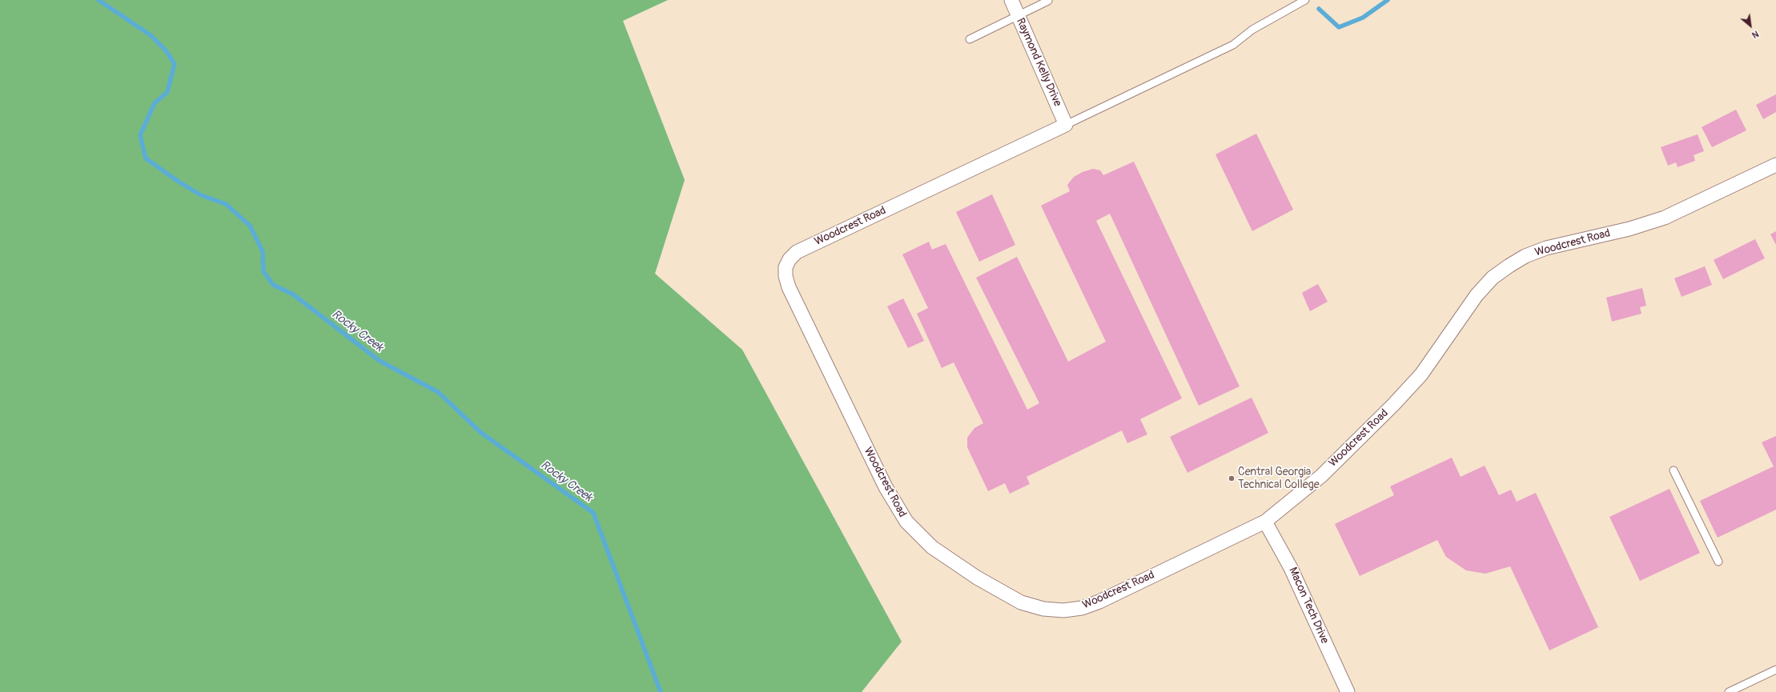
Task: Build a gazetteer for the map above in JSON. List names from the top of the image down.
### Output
{
  "streets": {
    "street": ["Raymond Kelly Drive", "Woodcrest Road", "Macon Tech Drive"]
  },
  "crossings": [
    ["Raymond Kelly Drive", "Woodcrest Road"],
    ["Woodcrest Road", "Macon Tech Drive"]
  ],
  "water": ["Rocky Creek"],
  "places": ["Central Georgia Technical College"],
  "north": "bottom right"
}
